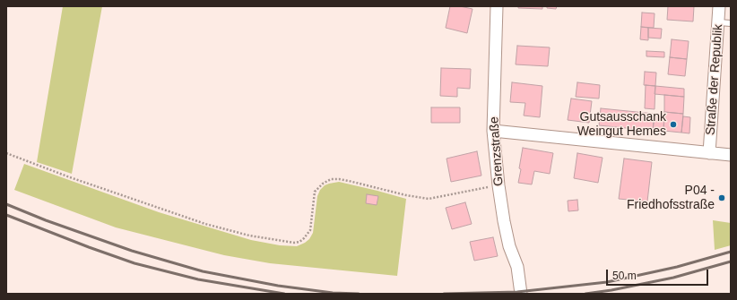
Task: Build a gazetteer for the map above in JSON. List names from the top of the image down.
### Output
{
  "streets": {
    "street": ["Straße der Republik", "Grenzstraße"]
  },
  "places": ["Gutsausschank Weingut Hemes", "P04 - Friedhofsstraße"],
  "scale_bar": "50 m"
}
